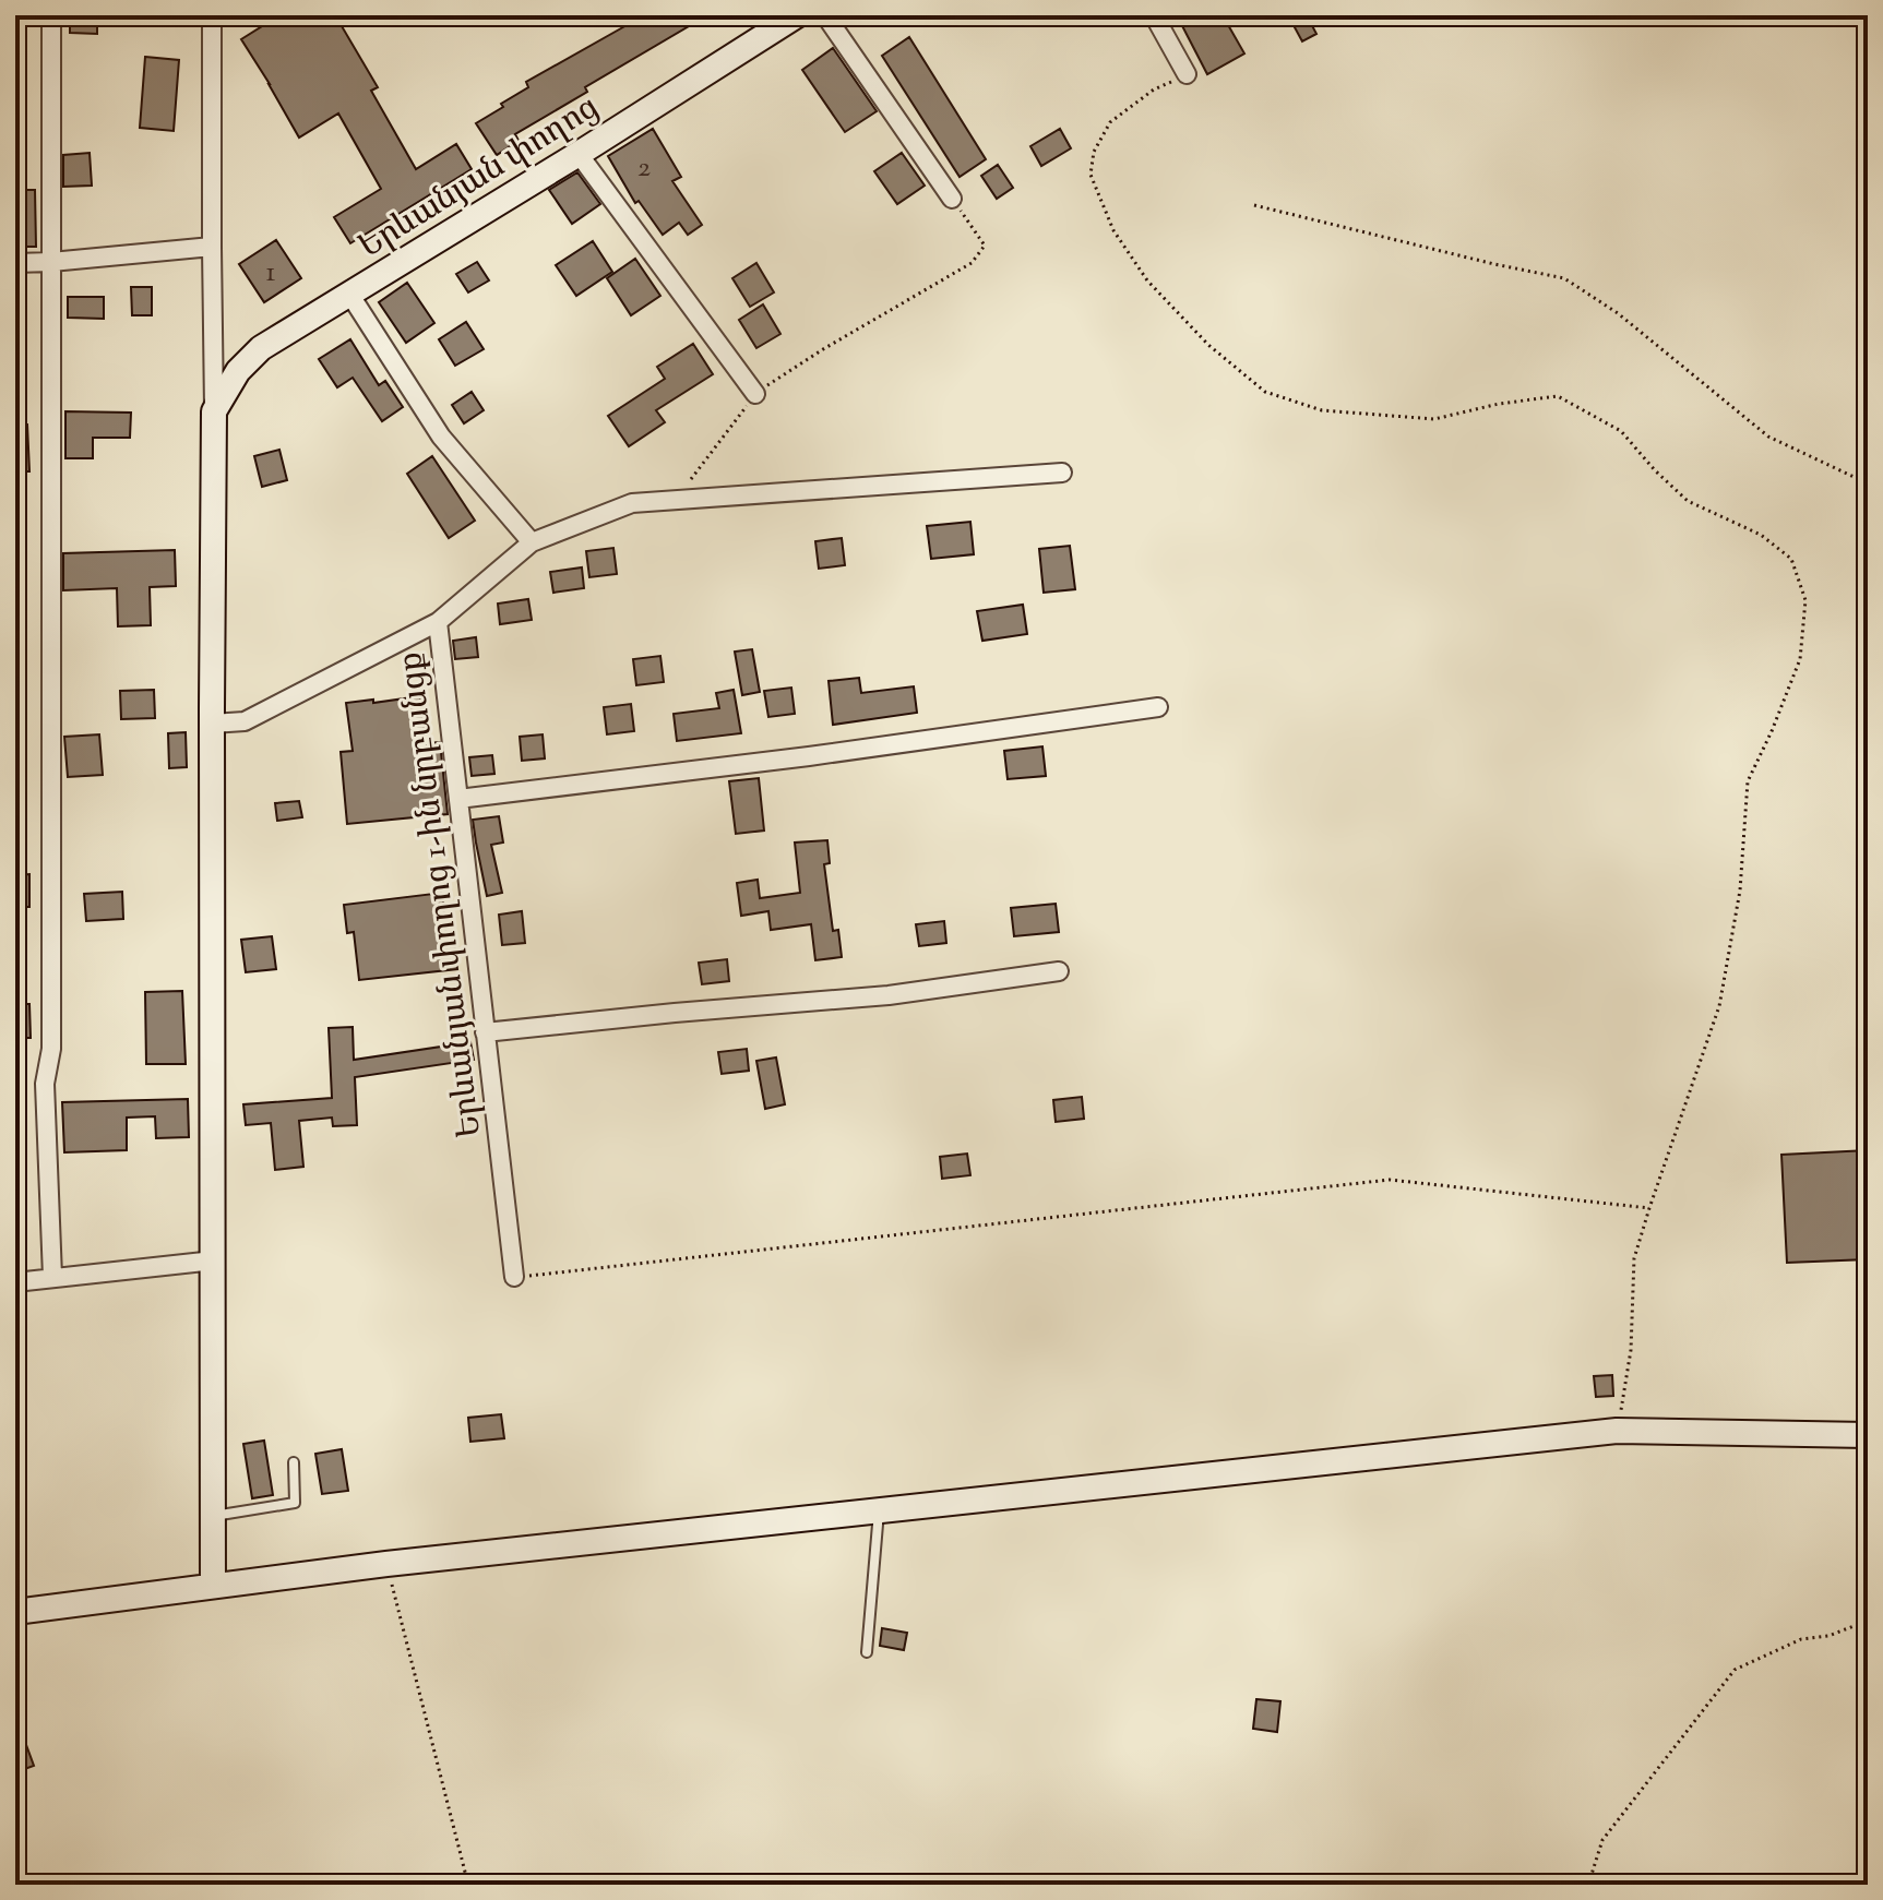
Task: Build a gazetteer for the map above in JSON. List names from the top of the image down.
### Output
{
  "streets": {
    "main road": ["Երևանյան փողոց"],
    "street": ["Երևանյան փողոց 1-ին նրբանցք"]
  },
  "house_numbers": ["2", "1"]
}
